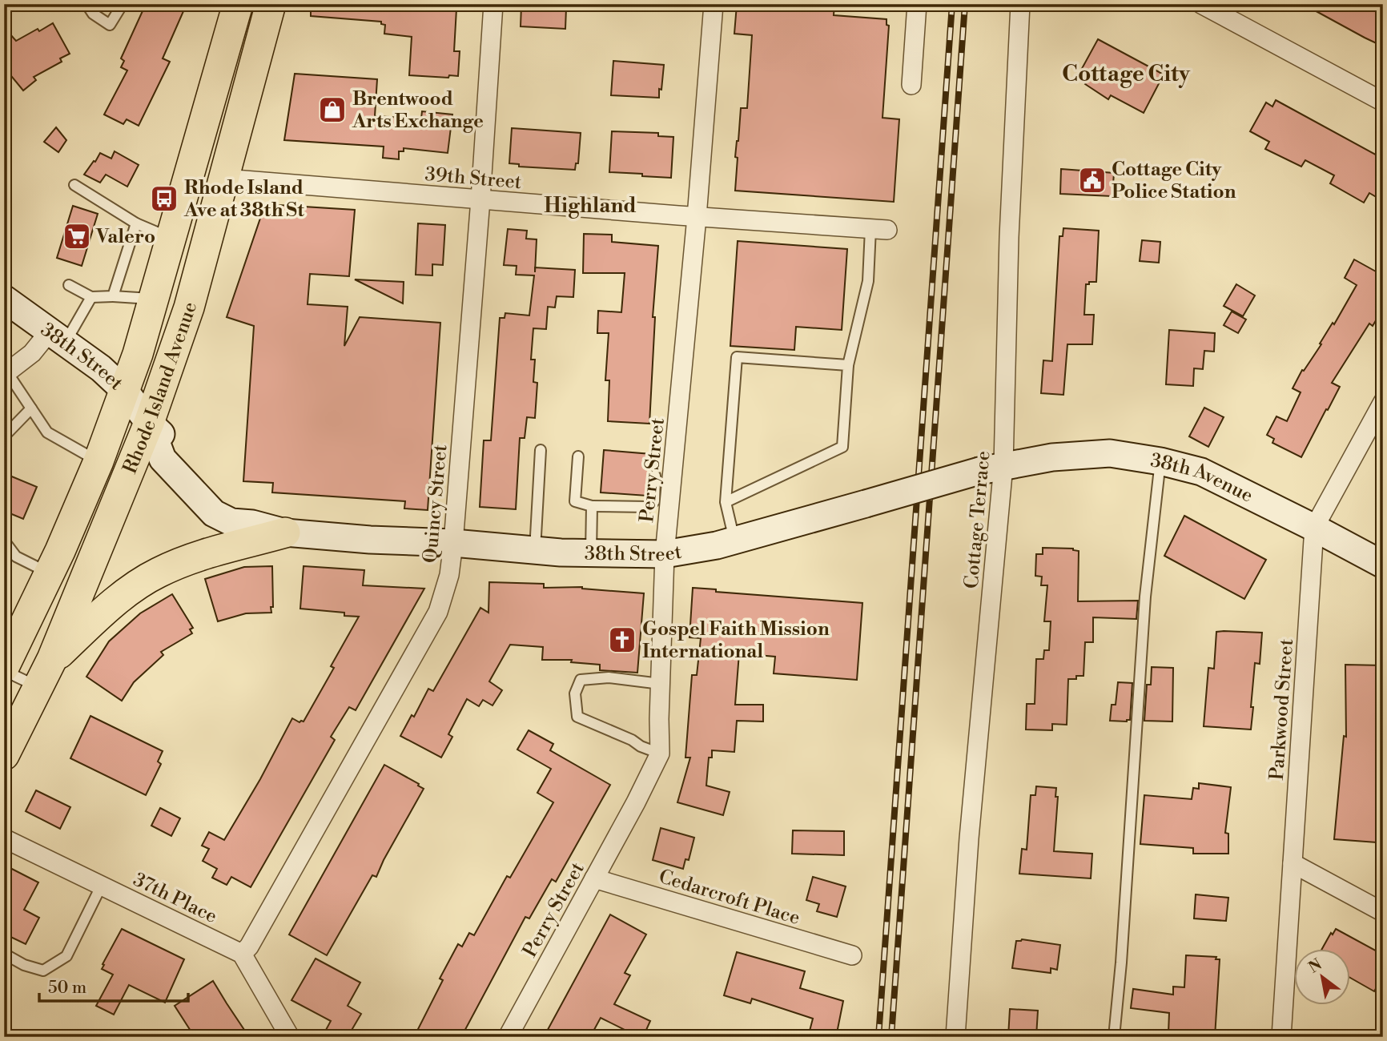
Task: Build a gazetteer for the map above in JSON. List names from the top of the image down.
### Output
{
  "streets": {
    "main road": ["38th Street", "Rhode Island Avenue", "38th Avenue"],
    "street": [
      "39th Street",
      "Perry Street",
      "Quincy Street",
      "Cottage Terrace",
      "Parkwood Street",
      "Cedarcroft Place",
      "37th Place"
    ]
  },
  "crossings": [
    ["39th Street", "Rhode Island Avenue"],
    ["39th Street", "Perry Street"],
    ["39th Street", "Quincy Street"],
    ["38th Street", "Rhode Island Avenue"],
    ["38th Street", "Perry Street"],
    ["38th Street", "38th Avenue"],
    ["38th Street", "Quincy Street"],
    ["38th Street", "Cottage Terrace"],
    ["Perry Street", "Cedarcroft Place"],
    ["38th Avenue", "Cottage Terrace"],
    ["38th Avenue", "Parkwood Street"],
    ["Quincy Street", "37th Place"]
  ],
  "districts": ["Cottage City", "Highland"],
  "places": {
    "shop": ["Brentwood Arts Exchange"],
    "public building": ["Cottage City Police Station"],
    "bus stop": ["Rhode Island Ave at 38th St"],
    "supermarket": ["Valero"],
    "church": ["Gospel Faith Mission International"]
  },
  "scale_bar": "50 m",
  "north": "top left"
}
